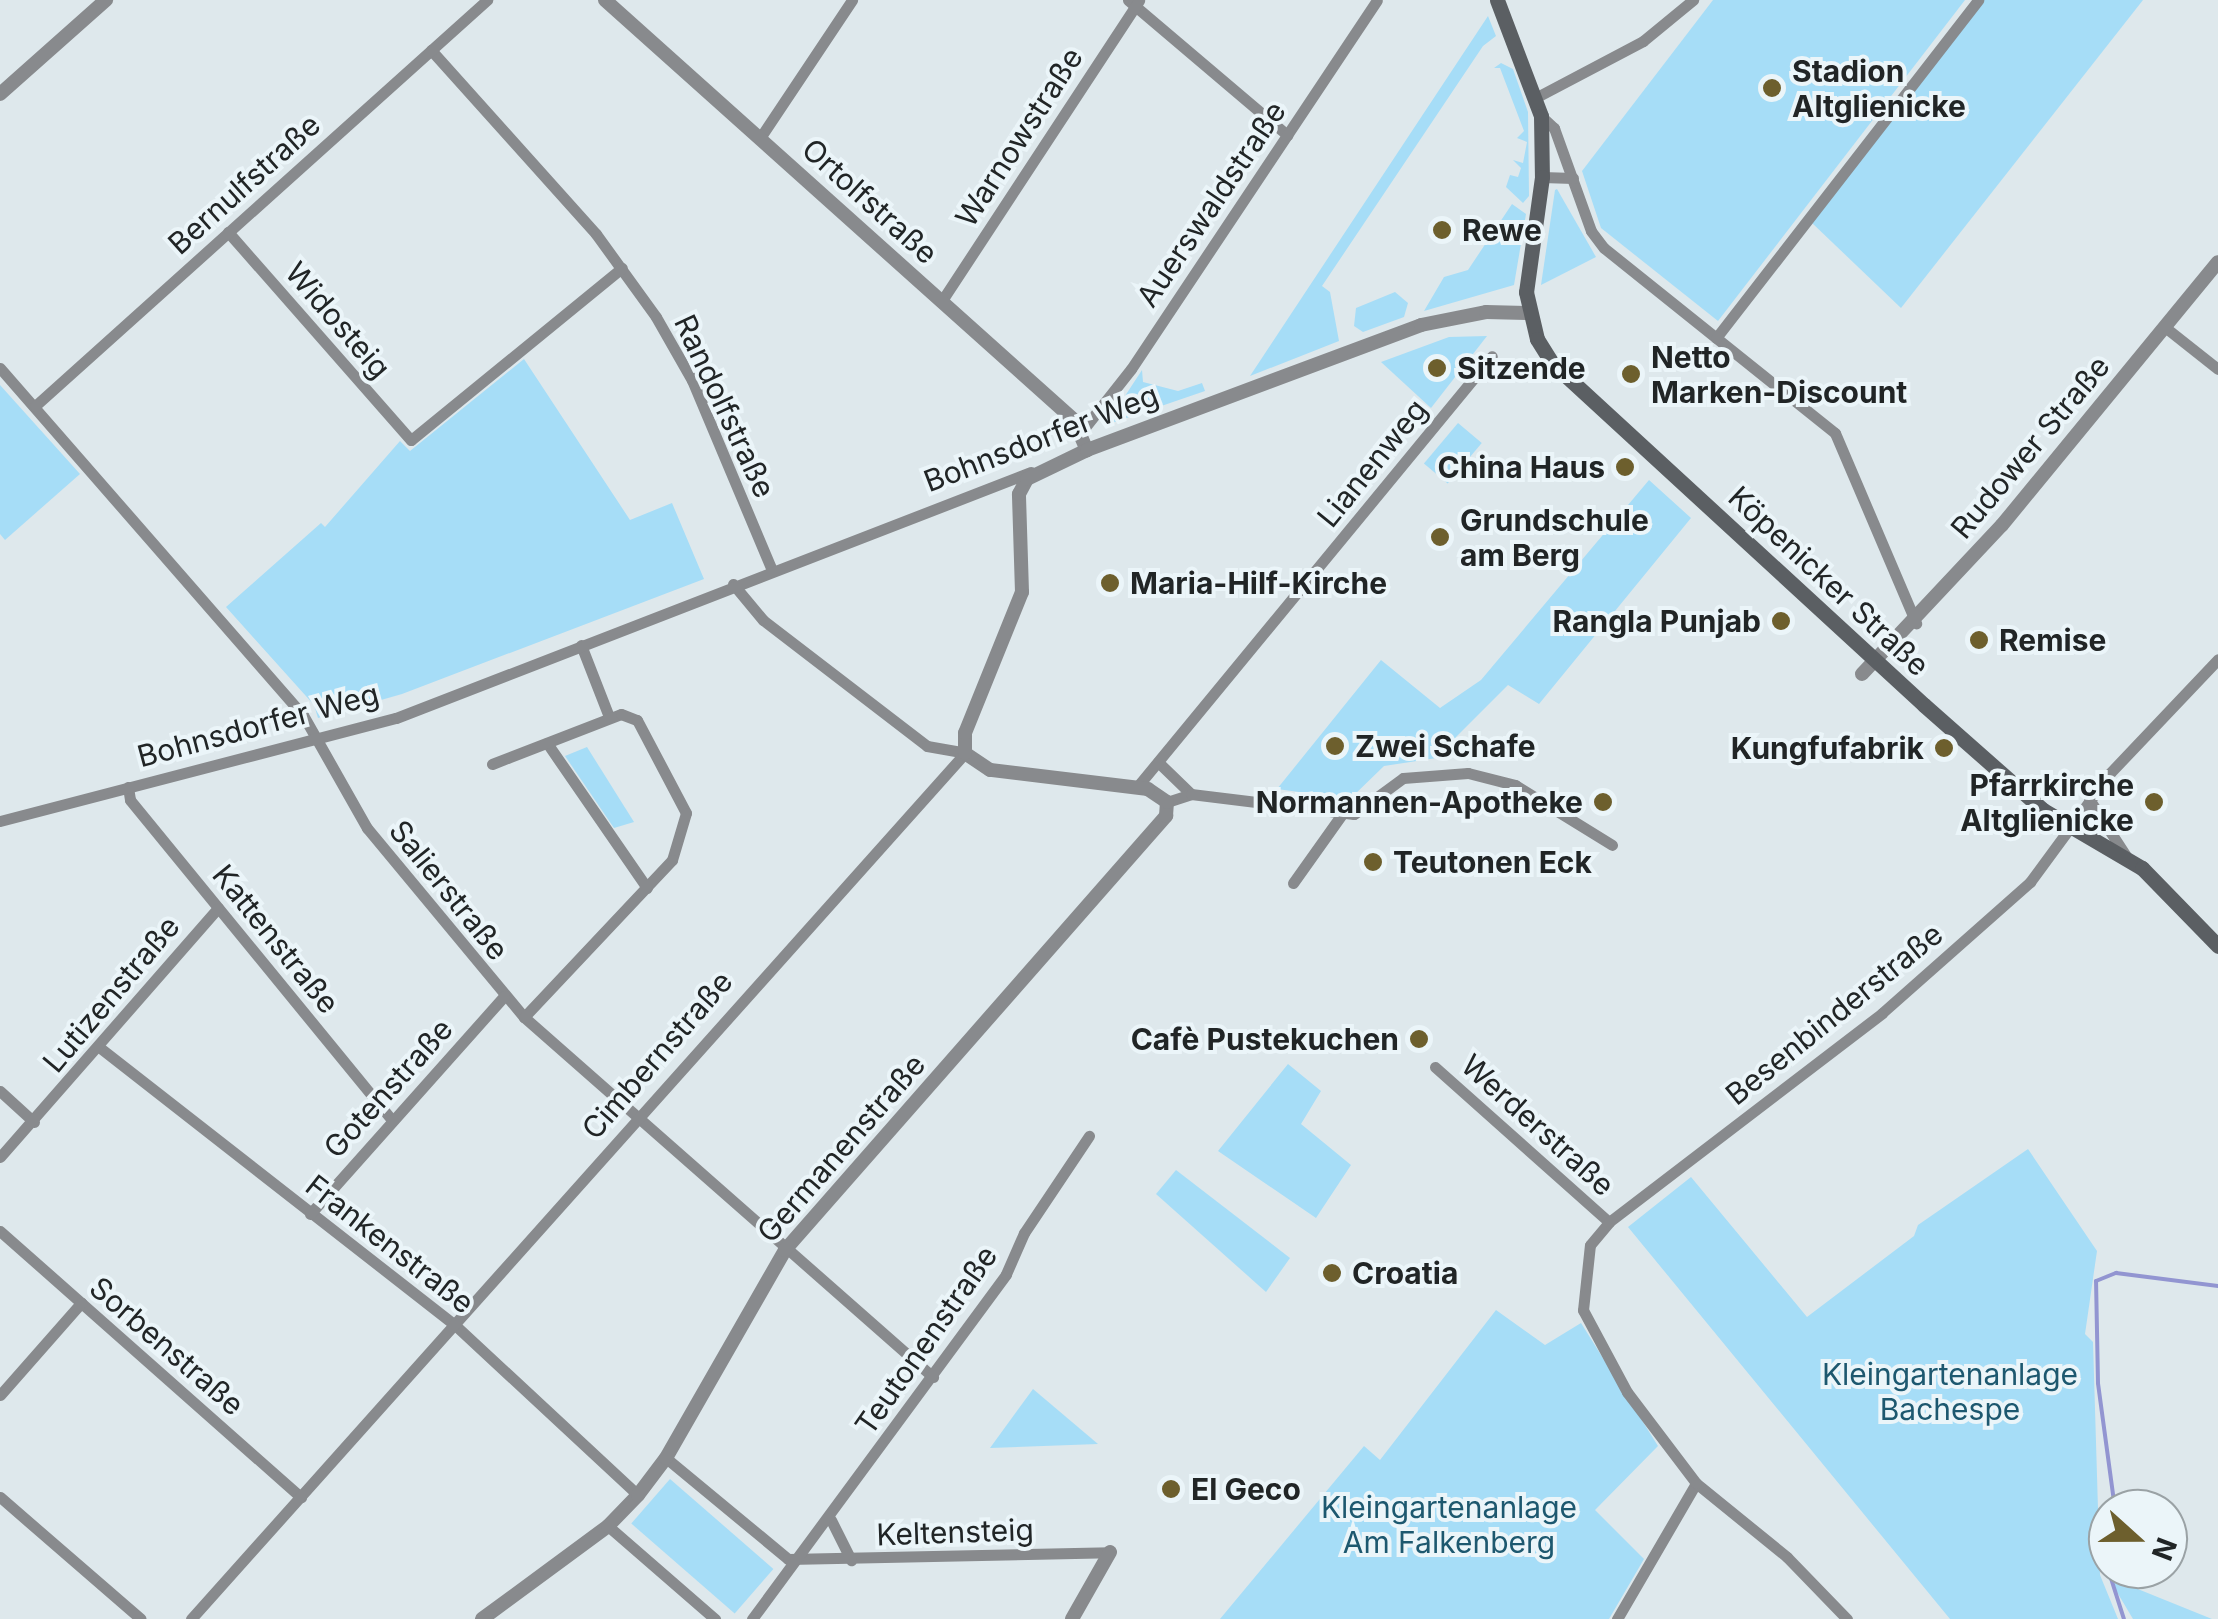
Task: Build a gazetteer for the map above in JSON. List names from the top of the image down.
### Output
{
  "streets": {
    "main road": ["Köpenicker Straße"],
    "street": [
      "Warnowstraße",
      "Bernulfstraße",
      "Ortolfstraße",
      "Auerswaldstraße",
      "Widosteig",
      "Randolfstraße",
      "Bohnsdorfer Weg",
      "Rudower Straße",
      "Lianenweg",
      "Salierstraße",
      "Kattenstraße",
      "Lutizenstraße",
      "Besenbinderstraße",
      "Cimbernstraße",
      "Gotenstraße",
      "Werderstraße",
      "Germanenstraße",
      "Frankenstraße",
      "Teutonenstraße",
      "Sorbenstraße",
      "Keltensteig"
    ]
  },
  "crossings": [
    ["Warnowstraße", "Ortolfstraße"],
    ["Bernulfstraße", "Widosteig"],
    ["Bernulfstraße", "Randolfstraße"],
    ["Bernulfstraße", "Salierstraße"],
    ["Ortolfstraße", "Auerswaldstraße"],
    ["Widosteig", "Randolfstraße"],
    ["Randolfstraße", "Bohnsdorfer Weg"],
    ["Bohnsdorfer Weg", "Köpenicker Straße"],
    ["Bohnsdorfer Weg", "Salierstraße"],
    ["Bohnsdorfer Weg", "Kattenstraße"],
    ["Bohnsdorfer Weg", "Cimbernstraße"],
    ["Rudower Straße", "Köpenicker Straße"],
    ["Köpenicker Straße", "Besenbinderstraße"],
    ["Salierstraße", "Cimbernstraße"],
    ["Salierstraße", "Gotenstraße"],
    ["Salierstraße", "Germanenstraße"],
    ["Salierstraße", "Teutonenstraße"],
    ["Kattenstraße", "Lutizenstraße"],
    ["Kattenstraße", "Gotenstraße"],
    ["Lutizenstraße", "Frankenstraße"],
    ["Besenbinderstraße", "Werderstraße"],
    ["Cimbernstraße", "Frankenstraße"],
    ["Cimbernstraße", "Sorbenstraße"],
    ["Gotenstraße", "Frankenstraße"],
    ["Germanenstraße", "Frankenstraße"],
    ["Teutonenstraße", "Keltensteig"]
  ],
  "parks": ["Kleingartenanlage Bachespe", "Kleingartenanlage Am Falkenberg"],
  "places": [
    "Stadion Altglienicke",
    "Rewe",
    "Sitzende",
    "Netto Marken-Discount",
    "China Haus",
    "Grundschule am Berg",
    "Maria-Hilf-Kirche",
    "Rangla Punjab",
    "Remise",
    "Zwei Schafe",
    "Kungfufabrik",
    "Normannen-Apotheke",
    "Pfarrkirche Altglienicke",
    "Teutonen Eck",
    "Cafè Pustekuchen",
    "Croatia",
    "El Geco"
  ],
  "north": "right"
}
